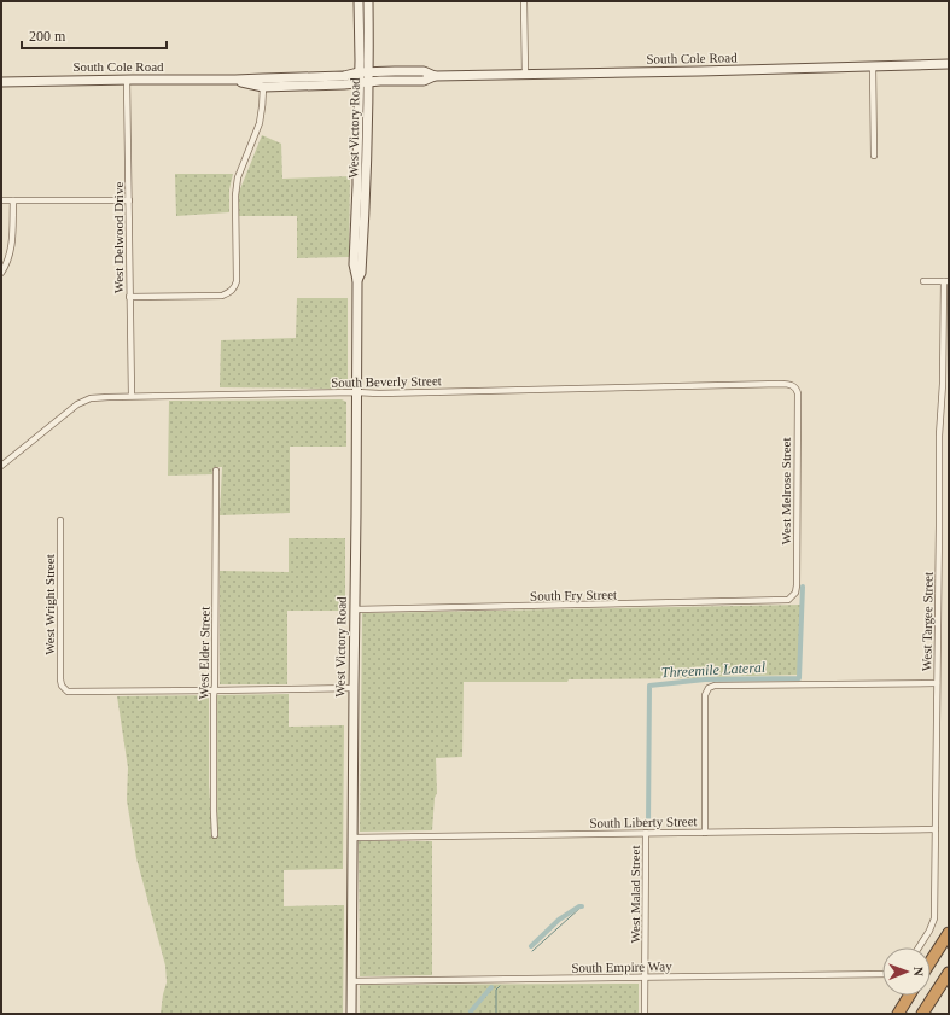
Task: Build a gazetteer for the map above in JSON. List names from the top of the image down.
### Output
{
  "streets": {
    "main road": ["South Cole Road", "West Victory Road"],
    "street": [
      "West Delwood Drive",
      "South Beverly Street",
      "West Melrose Street",
      "South Fry Street",
      "West Wright Street",
      "West Targee Street",
      "West Elder Street",
      "South Liberty Street",
      "West Malad Street",
      "South Empire Way"
    ]
  },
  "crossings": [
    ["South Cole Road", "West Victory Road"],
    ["South Cole Road", "West Delwood Drive"],
    ["West Victory Road", "South Beverly Street"],
    ["West Victory Road", "South Fry Street"],
    ["West Victory Road", "South Liberty Street"],
    ["West Victory Road", "South Empire Way"],
    ["West Delwood Drive", "South Beverly Street"],
    ["South Beverly Street", "West Melrose Street"],
    ["West Melrose Street", "South Fry Street"],
    ["West Wright Street", "West Elder Street"],
    ["West Targee Street", "South Liberty Street"],
    ["South Liberty Street", "West Malad Street"],
    ["West Malad Street", "South Empire Way"]
  ],
  "water": ["Threemile Lateral"],
  "scale_bar": "200 m",
  "north": "right"
}
